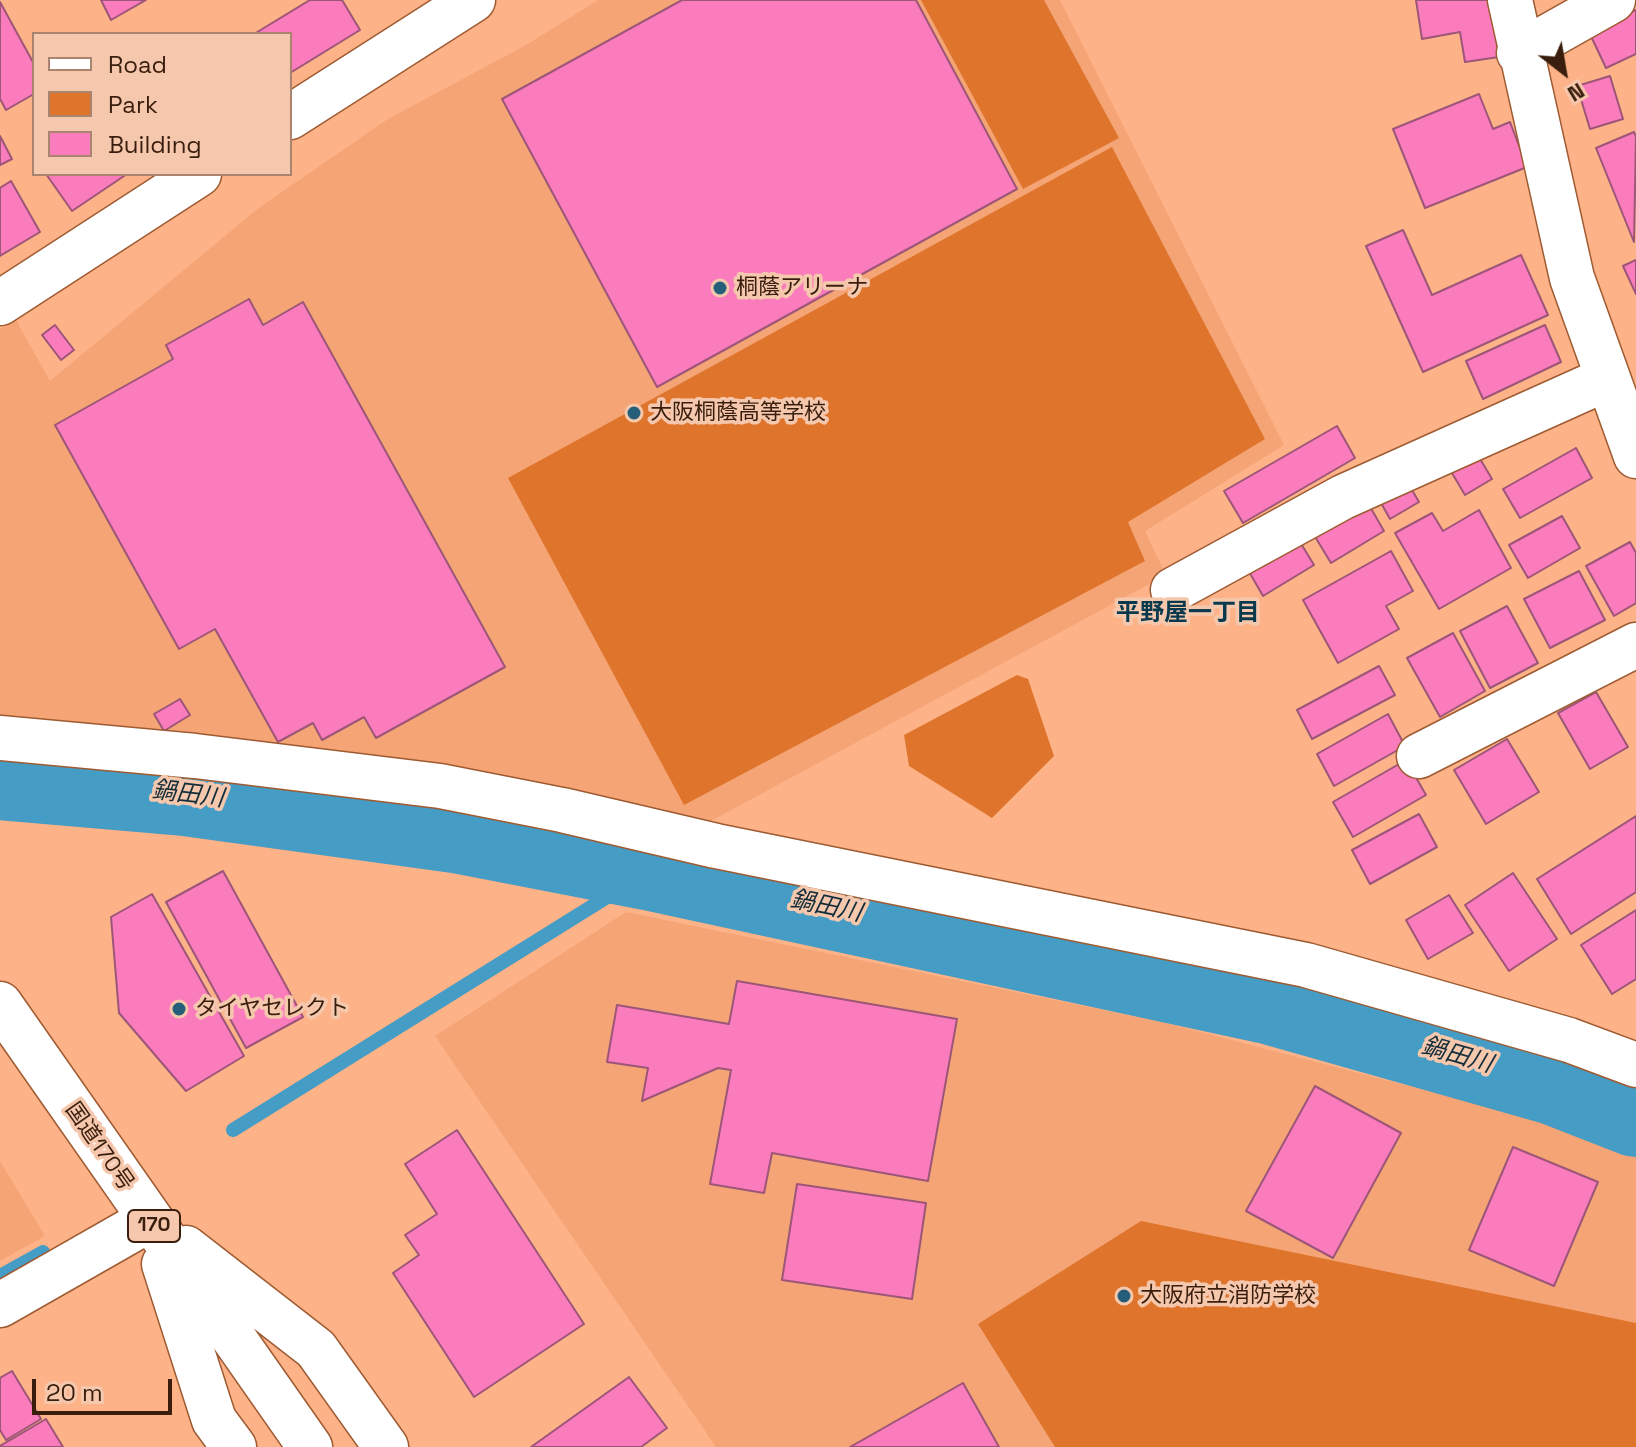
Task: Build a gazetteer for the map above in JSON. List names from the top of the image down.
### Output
{
  "streets": {
    "main road": ["国道170号", "170"]
  },
  "crossings": [
    ["国道170号", "170"]
  ],
  "districts": ["平野屋一丁目"],
  "water": ["鍋田川"],
  "places": [
    "桐蔭アリーナ",
    "大阪桐蔭高等学校",
    "タイヤセレクト",
    "大阪府立消防学校"
  ],
  "legend": ["Road", "Park", "Building"],
  "scale_bar": "20 m",
  "north": "bottom right"
}
